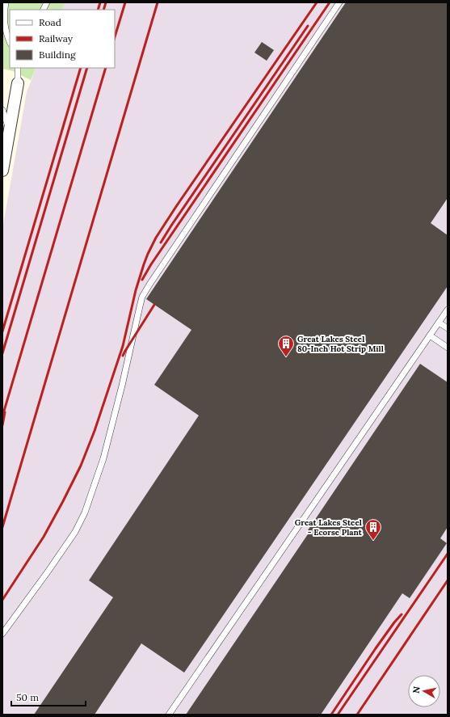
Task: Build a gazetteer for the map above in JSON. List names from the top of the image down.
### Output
{
  "places": {
    "building": ["Great Lakes Steel 80-Inch Hot Strip Mill", "Great Lakes Steel - Ecorse Plant"]
  },
  "legend": ["Road", "Railway", "Building"],
  "scale_bar": "50 m",
  "north": "left"
}
